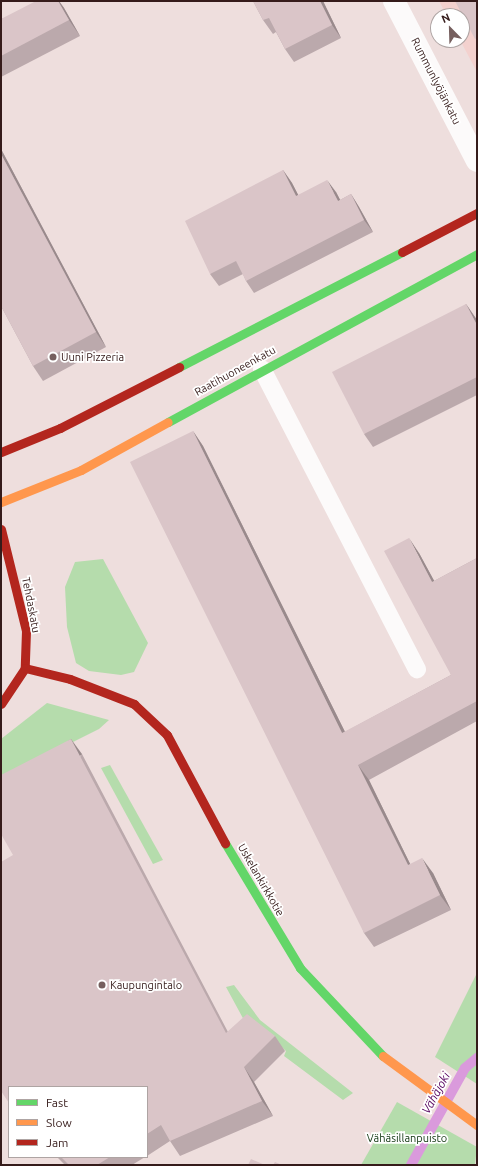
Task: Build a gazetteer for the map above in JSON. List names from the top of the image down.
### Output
{
  "streets": {
    "main road": ["Raatihuoneenkatu", "Tehdaskatu", "Uskelankirkkotie"],
    "street": ["Rummunlyöjänkatu"]
  },
  "crossings": [
    ["Tehdaskatu", "Uskelankirkkotie"]
  ],
  "water": ["Vähäjoki"],
  "parks": ["Vähäsillanpuisto"],
  "places": ["Uuni Pizzeria", "Kaupungintalo"],
  "legend": ["Fast", "Slow", "Jam"],
  "north": "top left"
}
